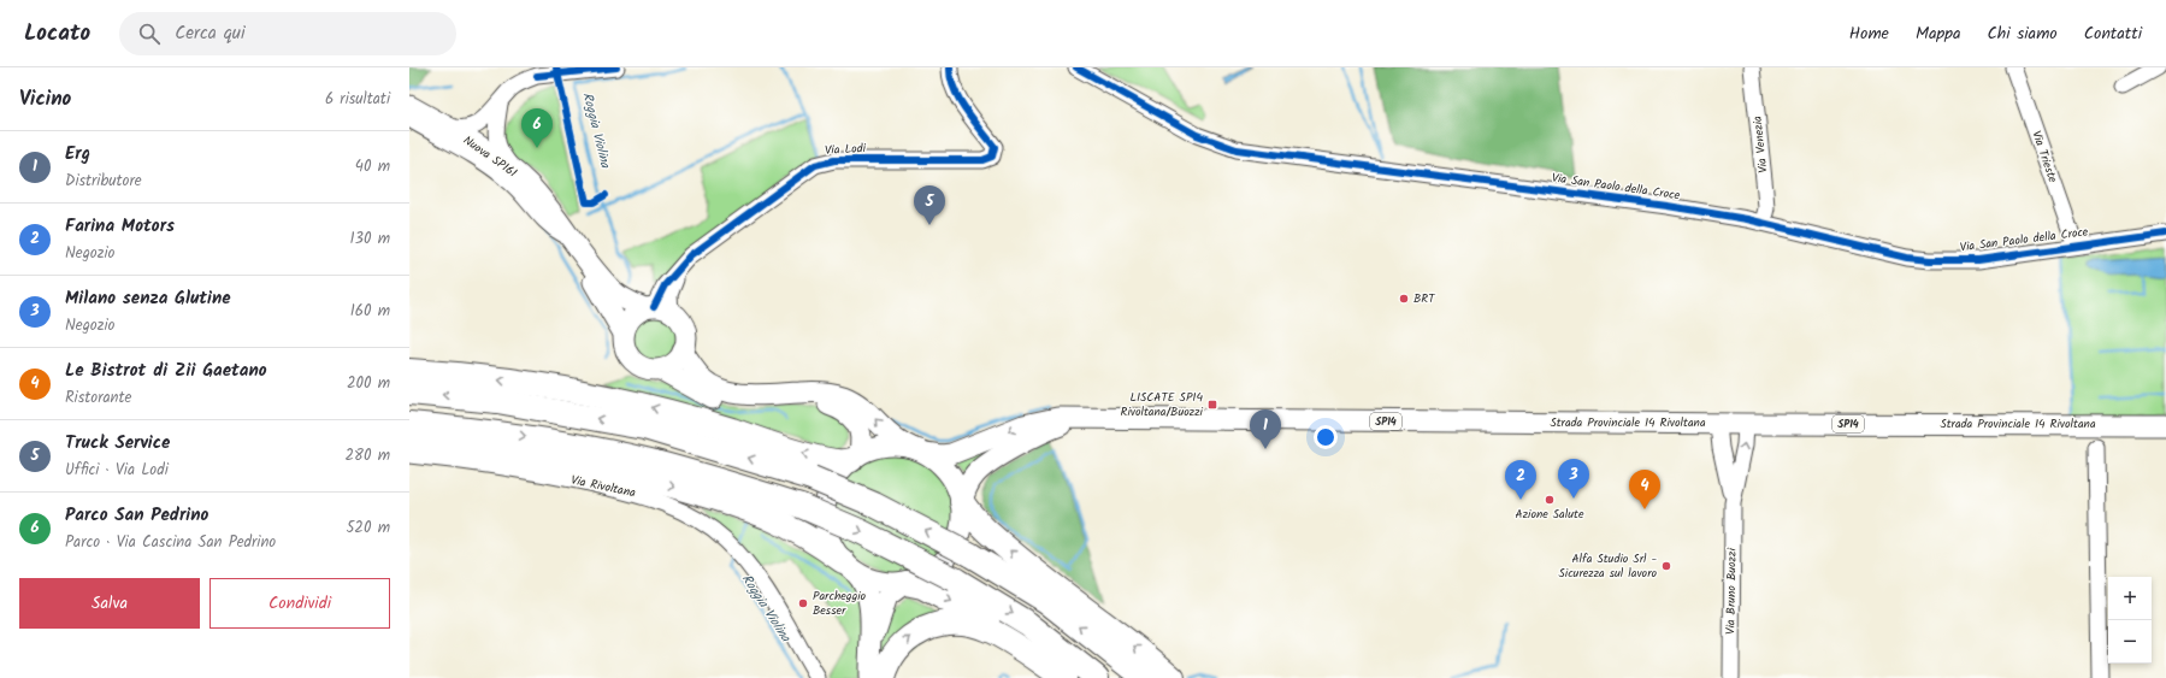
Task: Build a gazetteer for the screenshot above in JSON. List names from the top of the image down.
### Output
{
  "streets": {
    "main road": ["Nuova SP161", "SP14", "Strada Provinciale 14 Rivoltana"],
    "street": [
      "Via Venezia",
      "Via Lodi",
      "Via Trieste",
      "Via San Paolo della Croce",
      "Via Rivoltana",
      "Via Bruno Buozzi"
    ]
  },
  "crossings": [
    ["Via Venezia", "Via San Paolo della Croce"],
    ["Via Lodi", "Nuova SP161"],
    ["Nuova SP161", "Strada Provinciale 14 Rivoltana"],
    ["Via Trieste", "Via San Paolo della Croce"],
    ["Strada Provinciale 14 Rivoltana", "Via Bruno Buozzi"]
  ],
  "water": ["Roggia Violina"],
  "places": {
    "other": [
      "BRT",
      "Azione Salute",
      "Alfa Studio Srl - Sicurezza sul lavoro",
      "Parcheggio Besser"
    ],
    "transit": ["LISCATE SP14 Rivoltana/Buozzi"]
  },
  "page": {
    "header": "Locato",
    "search": "Cerca qui",
    "nav": [
      "Home",
      "Mappa",
      "Chi siamo",
      "Contatti"
    ],
    "heading": ["Vicino", "6 risultati"],
    "pins": [
      "6",
      "5",
      "1",
      "3",
      "2",
      "4"
    ],
    "list": [
      {
        "mark": "1",
        "name": "Erg",
        "note": "Distributore",
        "value": "40 m"
      },
      {
        "mark": "2",
        "name": "Farina Motors",
        "note": "Negozio",
        "value": "130 m"
      },
      {
        "mark": "3",
        "name": "Milano senza Glutine",
        "note": "Negozio",
        "value": "160 m"
      },
      {
        "mark": "4",
        "name": "Le Bistrot di Zii Gaetano",
        "note": "Ristorante",
        "value": "200 m"
      },
      {
        "mark": "5",
        "name": "Truck Service",
        "note": "Uffici · Via Lodi",
        "value": "280 m"
      },
      {
        "mark": "6",
        "name": "Parco San Pedrino",
        "note": "Parco · Via Cascina San Pedrino",
        "value": "520 m"
      }
    ],
    "buttons": ["Salva", "Condividi"],
    "map_buttons": ["+", "−"]
  }
}
